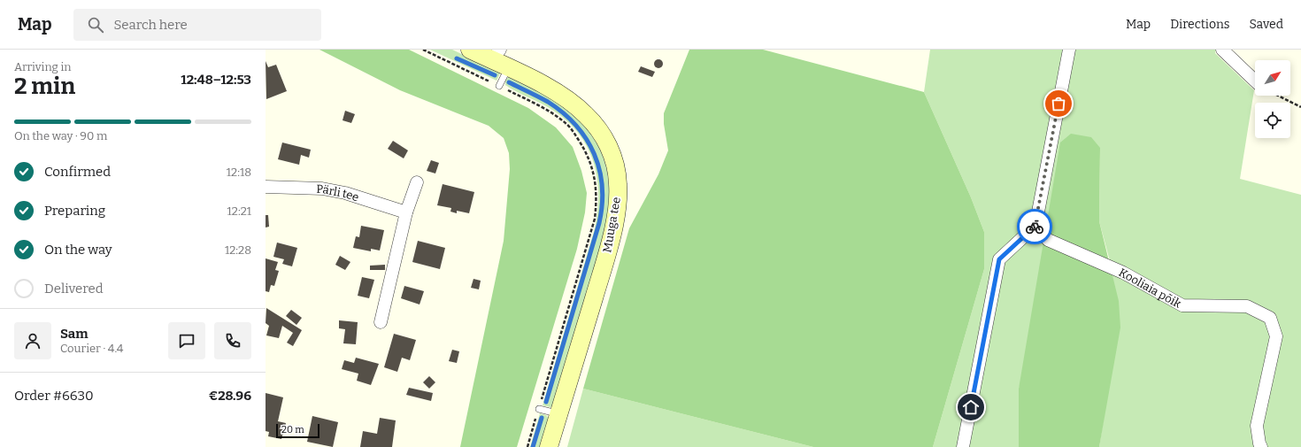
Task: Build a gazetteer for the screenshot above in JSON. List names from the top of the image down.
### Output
{
  "streets": {
    "street": ["Pärli tee", "Muuga tee", "Kooliaia põik"]
  },
  "scale_bar": "20 m",
  "north": "top right",
  "page": {
    "header": "Map",
    "search": "Search here",
    "nav": ["Map", "Directions", "Saved"],
    "heading": ["2 min", "Arriving in", "12:48–12:53"],
    "panel": [
      "Sam",
      "Courier · 4.4",
      "Order #6630",
      "€28.96"
    ],
    "bar": "On the way · 90 m",
    "list": [
      ["Confirmed", "12:18"],
      ["Preparing", "12:21"],
      ["On the way", "12:28"],
      "Delivered"
    ],
    "scale": "20 m"
  }
}
